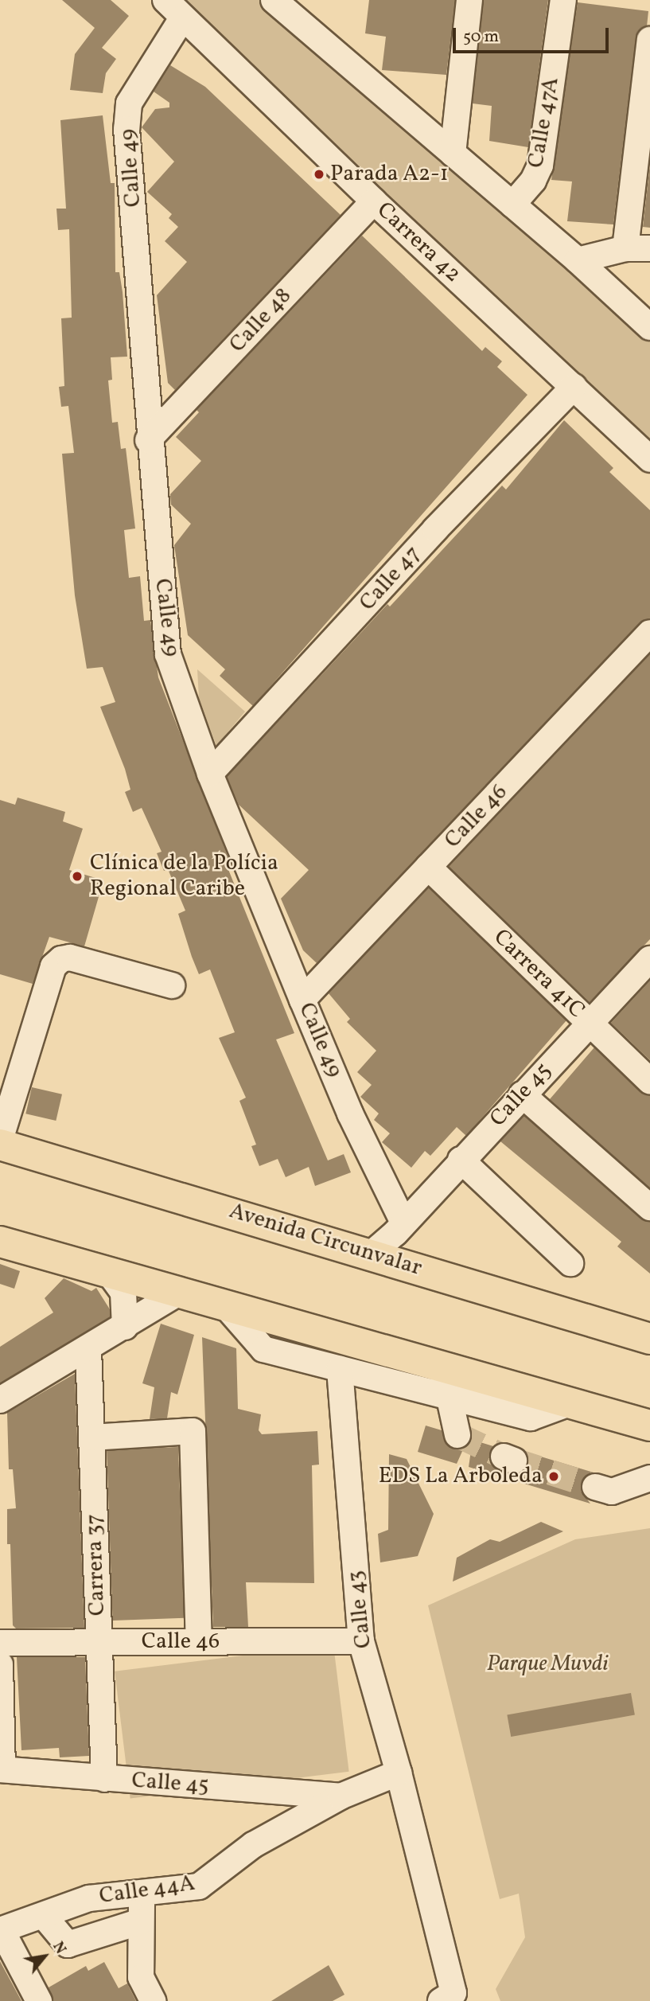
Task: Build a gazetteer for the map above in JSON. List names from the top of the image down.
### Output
{
  "streets": {
    "highway": ["Avenida Circunvalar"],
    "street": [
      "Calle 47A",
      "Calle 49",
      "Carrera 42",
      "Calle 48",
      "Calle 47",
      "Calle 46",
      "Carrera 41C",
      "Calle 45",
      "Carrera 37",
      "Calle 43",
      "Calle 44A"
    ]
  },
  "crossings": [
    ["Calle 49", "Carrera 42"],
    ["Calle 49", "Calle 48"],
    ["Calle 49", "Calle 47"],
    ["Calle 49", "Calle 46"],
    ["Calle 49", "Calle 45"],
    ["Carrera 42", "Calle 48"],
    ["Carrera 42", "Calle 47"],
    ["Calle 46", "Carrera 41C"],
    ["Calle 46", "Carrera 37"],
    ["Calle 46", "Calle 43"],
    ["Carrera 41C", "Calle 45"],
    ["Calle 45", "Avenida Circunvalar"],
    ["Calle 45", "Carrera 37"],
    ["Calle 45", "Calle 44A"],
    ["Calle 43", "Calle 44A"]
  ],
  "parks": ["Parque Muvdi"],
  "places": ["Parada A2-1", "Clínica de la Polícia Regional Caribe", "EDS La Arboleda"],
  "scale_bar": "50 m",
  "north": "top right"
}
